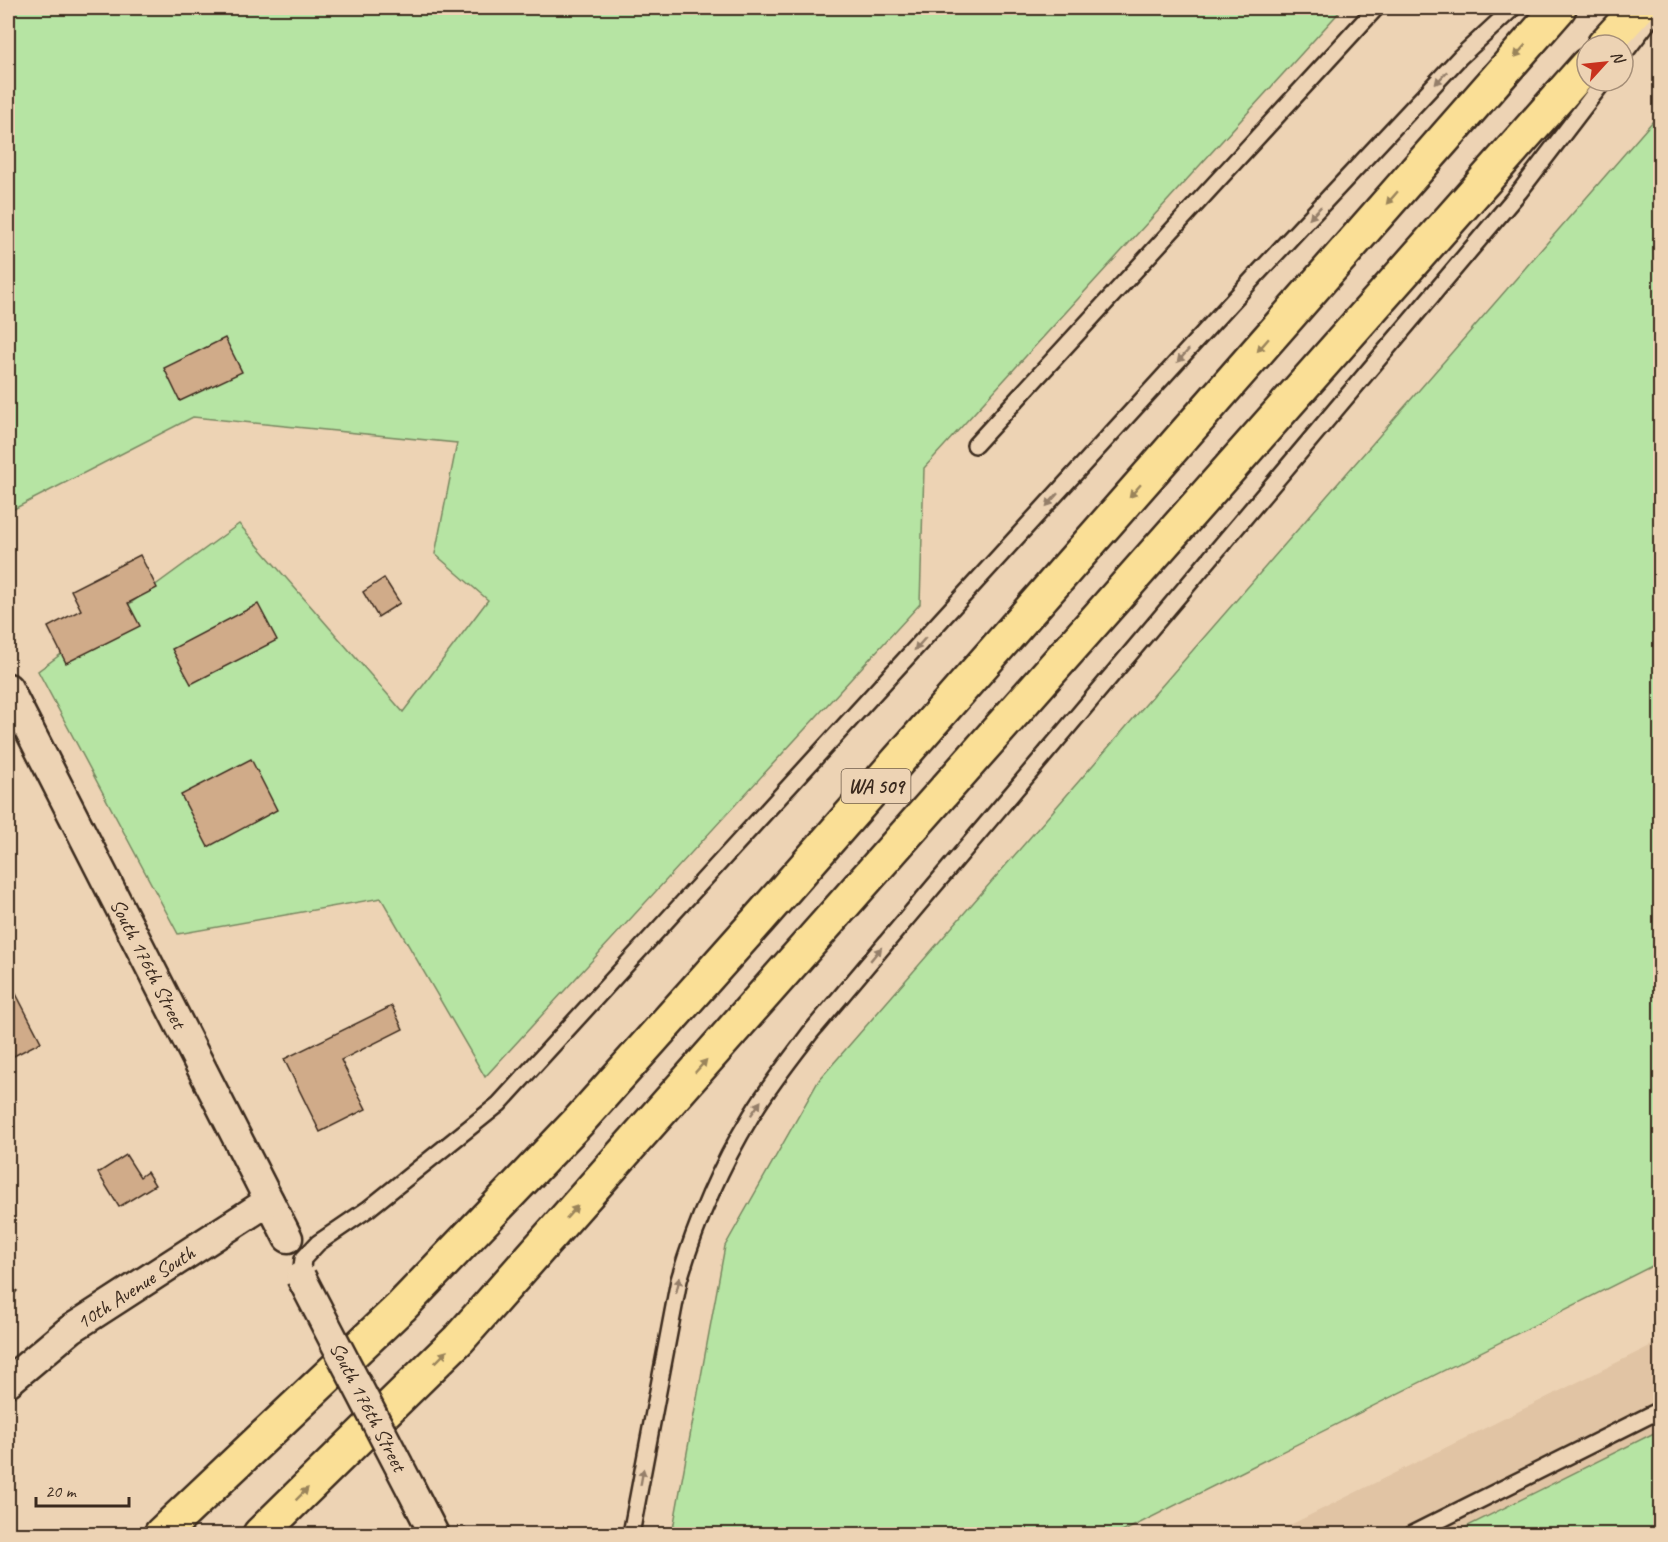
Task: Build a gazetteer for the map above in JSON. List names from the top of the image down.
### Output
{
  "streets": {
    "highway": ["WA 509"],
    "street": ["South 176th Street", "10th Avenue South"]
  },
  "crossings": [
    ["South 176th Street", "10th Avenue South"]
  ],
  "scale_bar": "20 m",
  "north": "top right"
}
